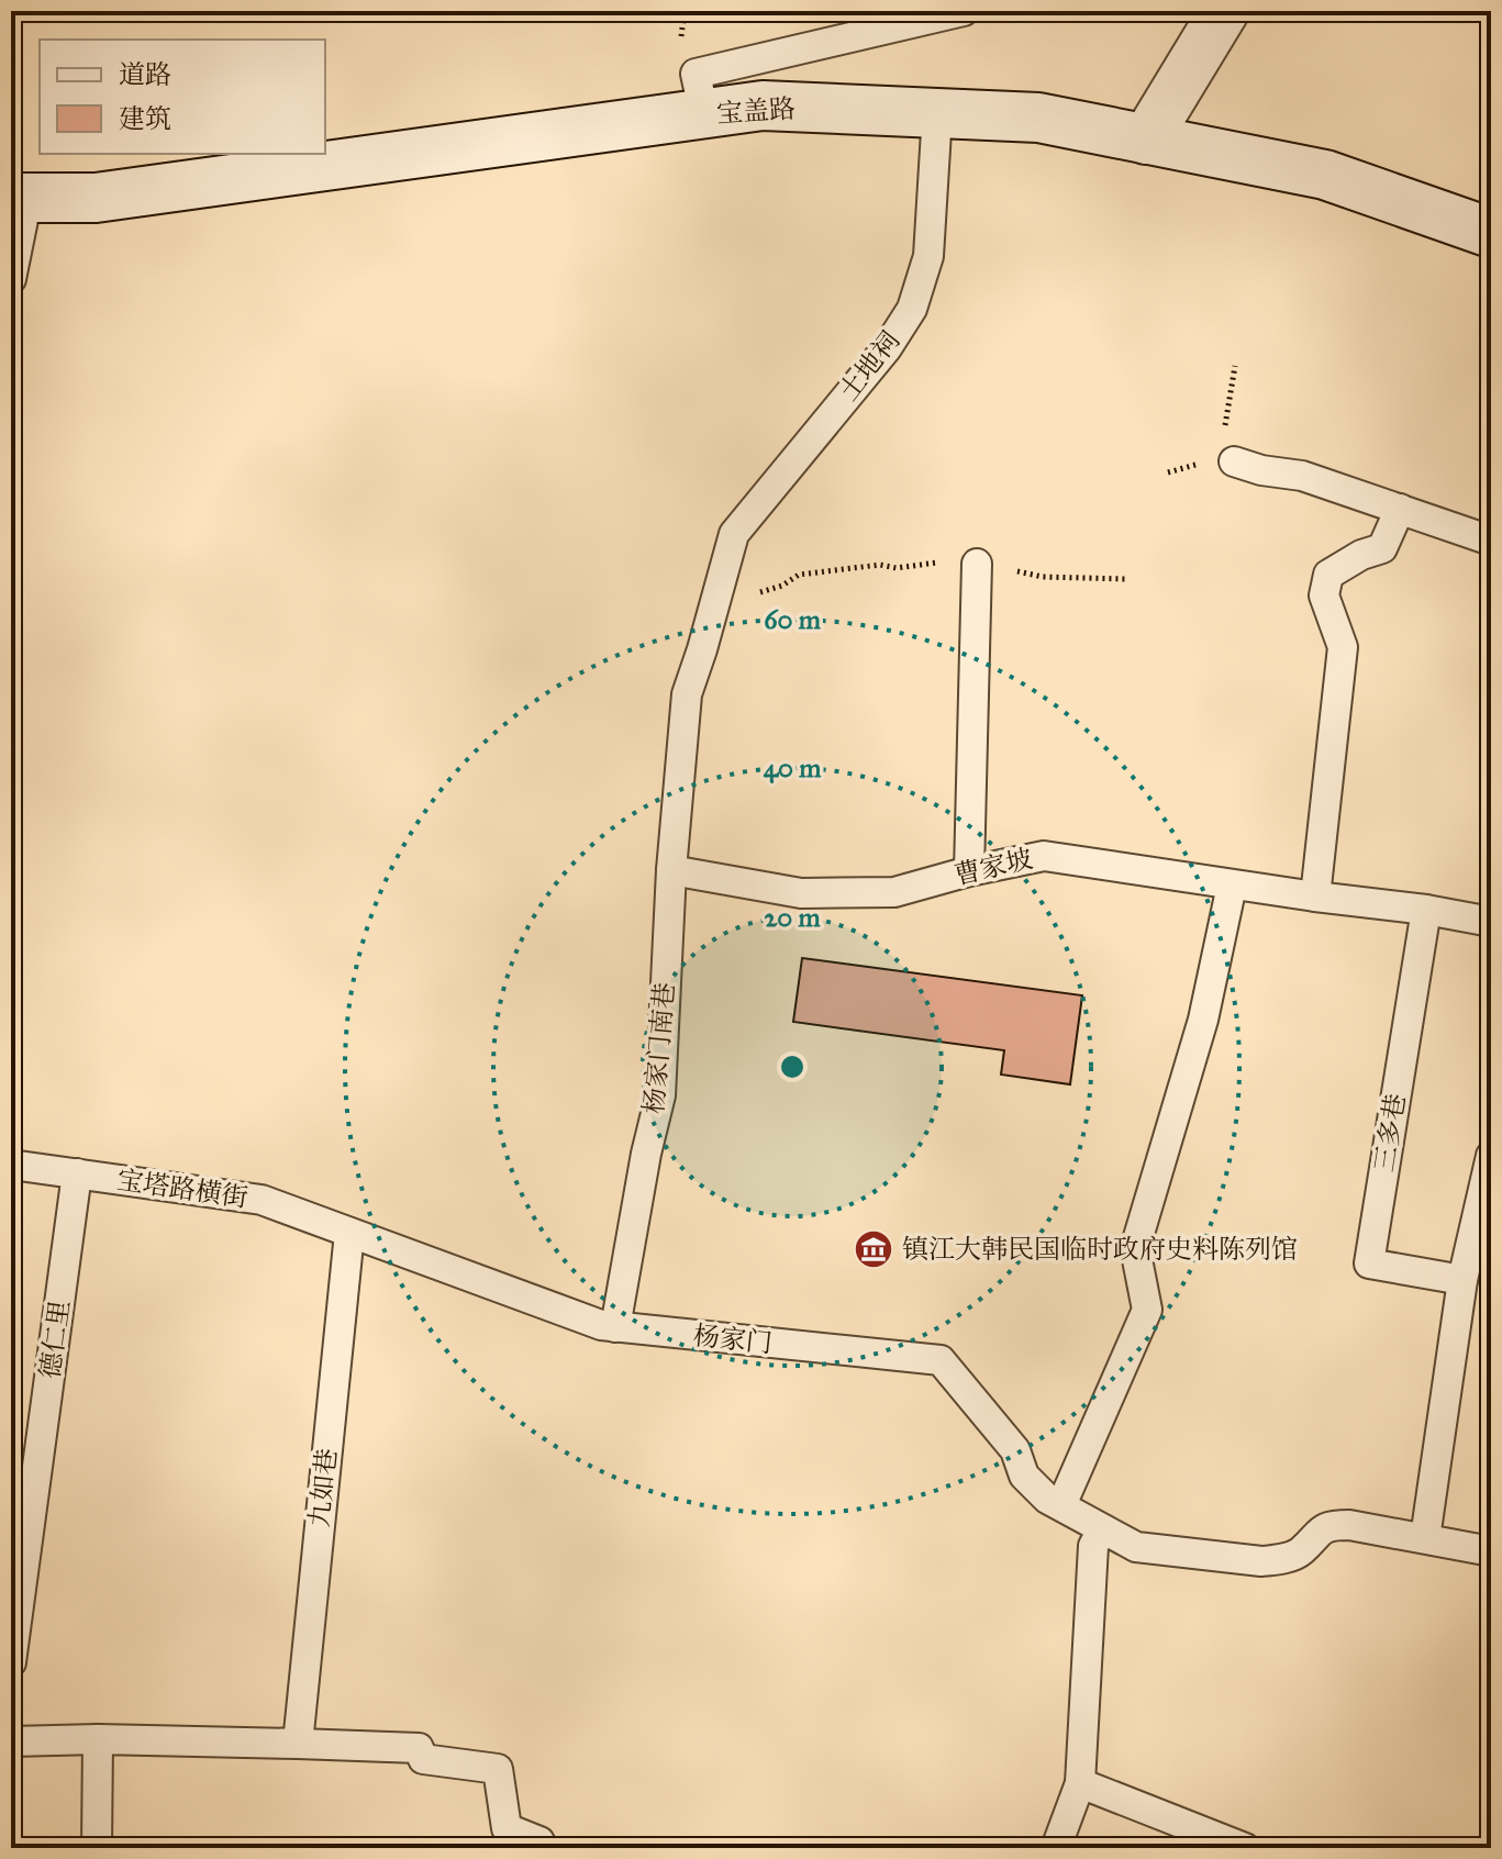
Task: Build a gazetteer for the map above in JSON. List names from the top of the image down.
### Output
{
  "streets": {
    "street": ["宝盖路"],
    "lane": [
      "土地祠",
      "曹家坡",
      "杨家门南巷",
      "三多巷",
      "宝塔路横街",
      "德仁里",
      "杨家门",
      "九如巷"
    ]
  },
  "crossings": [
    ["宝盖路", "土地祠"],
    ["土地祠", "曹家坡"],
    ["土地祠", "杨家门南巷"],
    ["曹家坡", "杨家门南巷"],
    ["曹家坡", "三多巷"],
    ["杨家门南巷", "杨家门"],
    ["宝塔路横街", "德仁里"],
    ["宝塔路横街", "杨家门"],
    ["宝塔路横街", "九如巷"],
    ["杨家门", "九如巷"]
  ],
  "places": {
    "museum": ["镇江大韩民国临时政府史料陈列馆"]
  },
  "legend": ["道路", "建筑"],
  "rings": ["60 m", "40 m", "20 m"]
}
